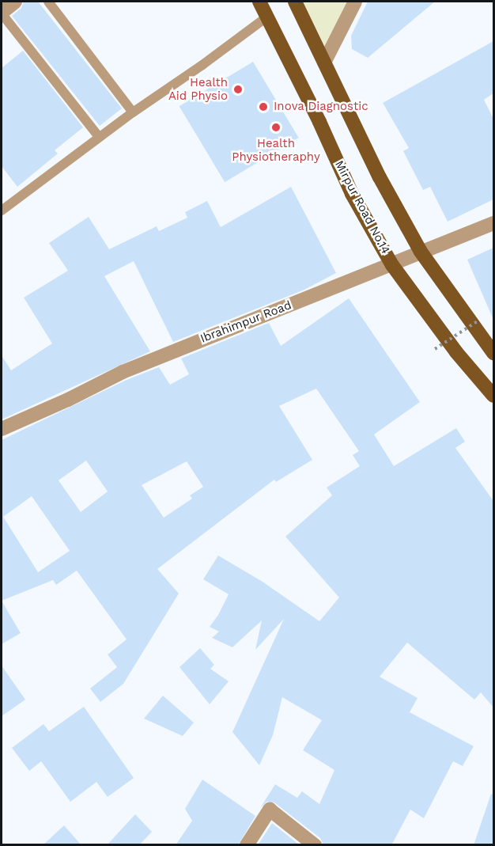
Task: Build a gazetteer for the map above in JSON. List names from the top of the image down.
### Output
{
  "streets": {
    "main road": ["Mirpur Road No.14"],
    "street": ["Ibrahimpur Road"]
  },
  "crossings": [
    ["Mirpur Road No.14", "Ibrahimpur Road"]
  ],
  "places": ["Health Aid Physio", "Inova Diagnostic", "Health Physiotheraphy"]
}
